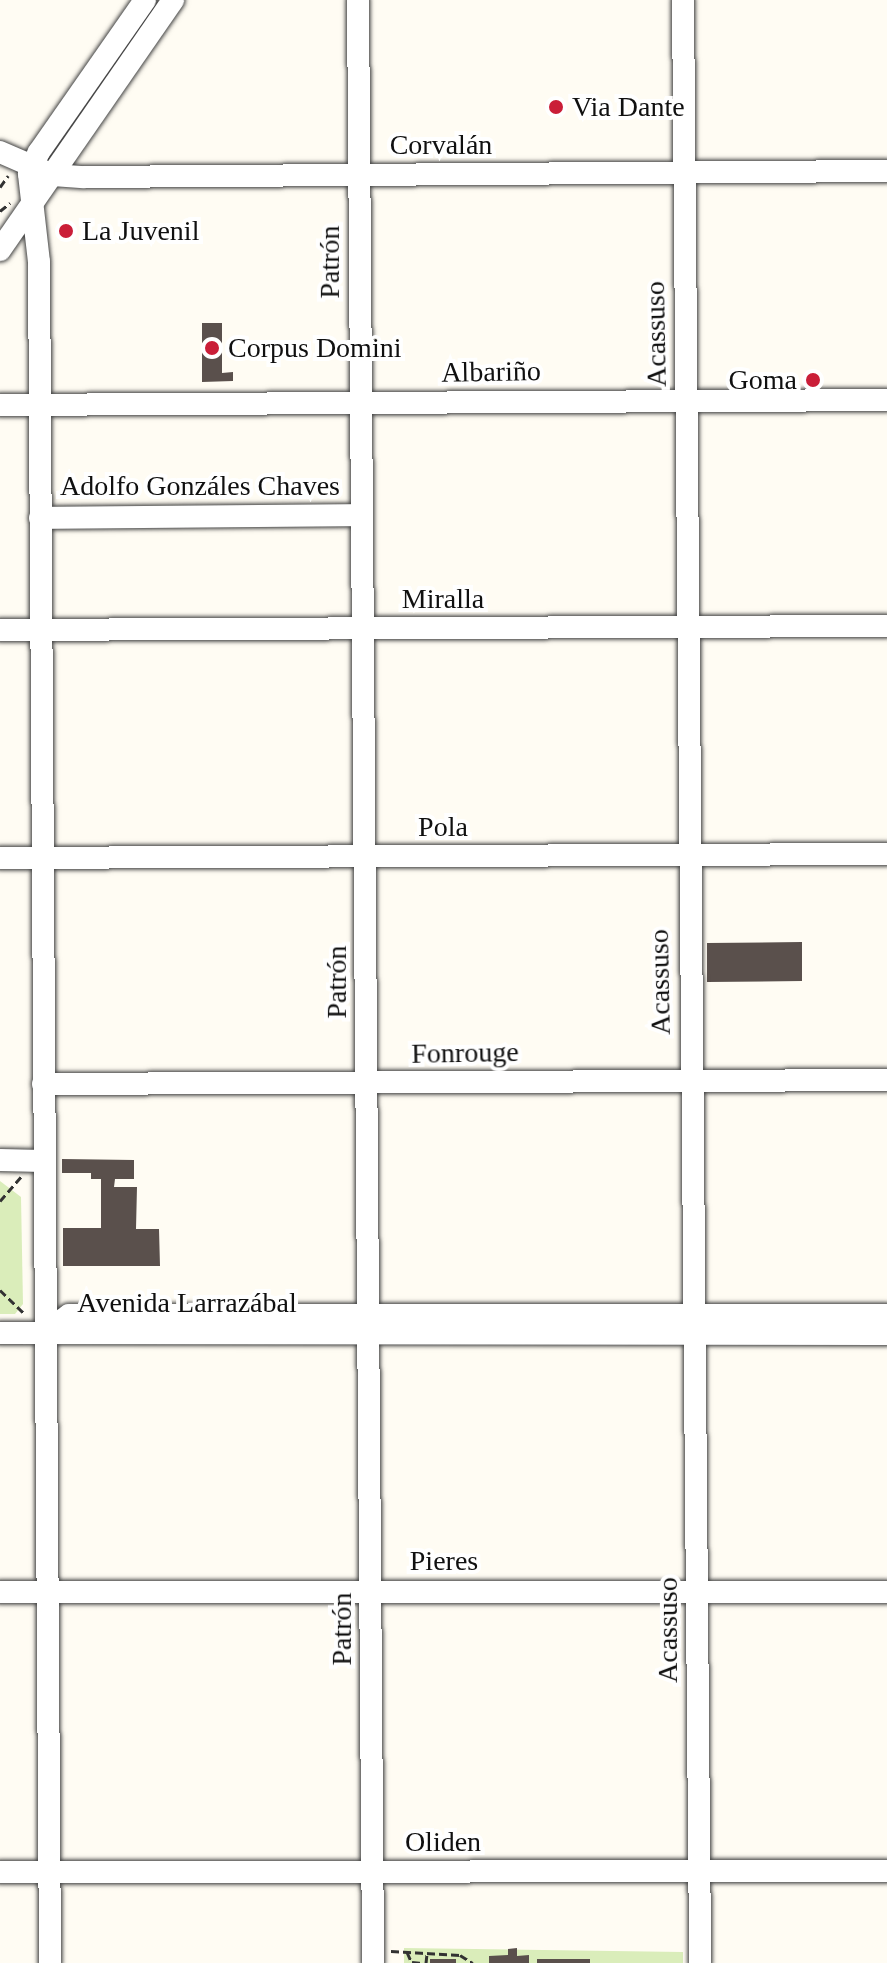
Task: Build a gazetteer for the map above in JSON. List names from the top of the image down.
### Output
{
  "streets": {
    "street": [
      "Corvalán",
      "Patrón",
      "Acassuso",
      "Albariño",
      "Adolfo Gonzáles Chaves",
      "Miralla",
      "Pola",
      "Fonrouge",
      "Avenida Larrazábal",
      "Pieres",
      "Oliden"
    ]
  },
  "crossings": [
    ["Corvalán", "Patrón"],
    ["Corvalán", "Acassuso"],
    ["Patrón", "Albariño"],
    ["Patrón", "Adolfo Gonzáles Chaves"],
    ["Patrón", "Miralla"],
    ["Patrón", "Pola"],
    ["Patrón", "Fonrouge"],
    ["Patrón", "Avenida Larrazábal"],
    ["Patrón", "Pieres"],
    ["Patrón", "Oliden"],
    ["Acassuso", "Albariño"],
    ["Acassuso", "Miralla"],
    ["Acassuso", "Pola"],
    ["Acassuso", "Fonrouge"],
    ["Acassuso", "Avenida Larrazábal"],
    ["Acassuso", "Pieres"],
    ["Acassuso", "Oliden"]
  ],
  "places": [
    "Via Dante",
    "La Juvenil",
    "Corpus Domini",
    "Goma"
  ]
}
